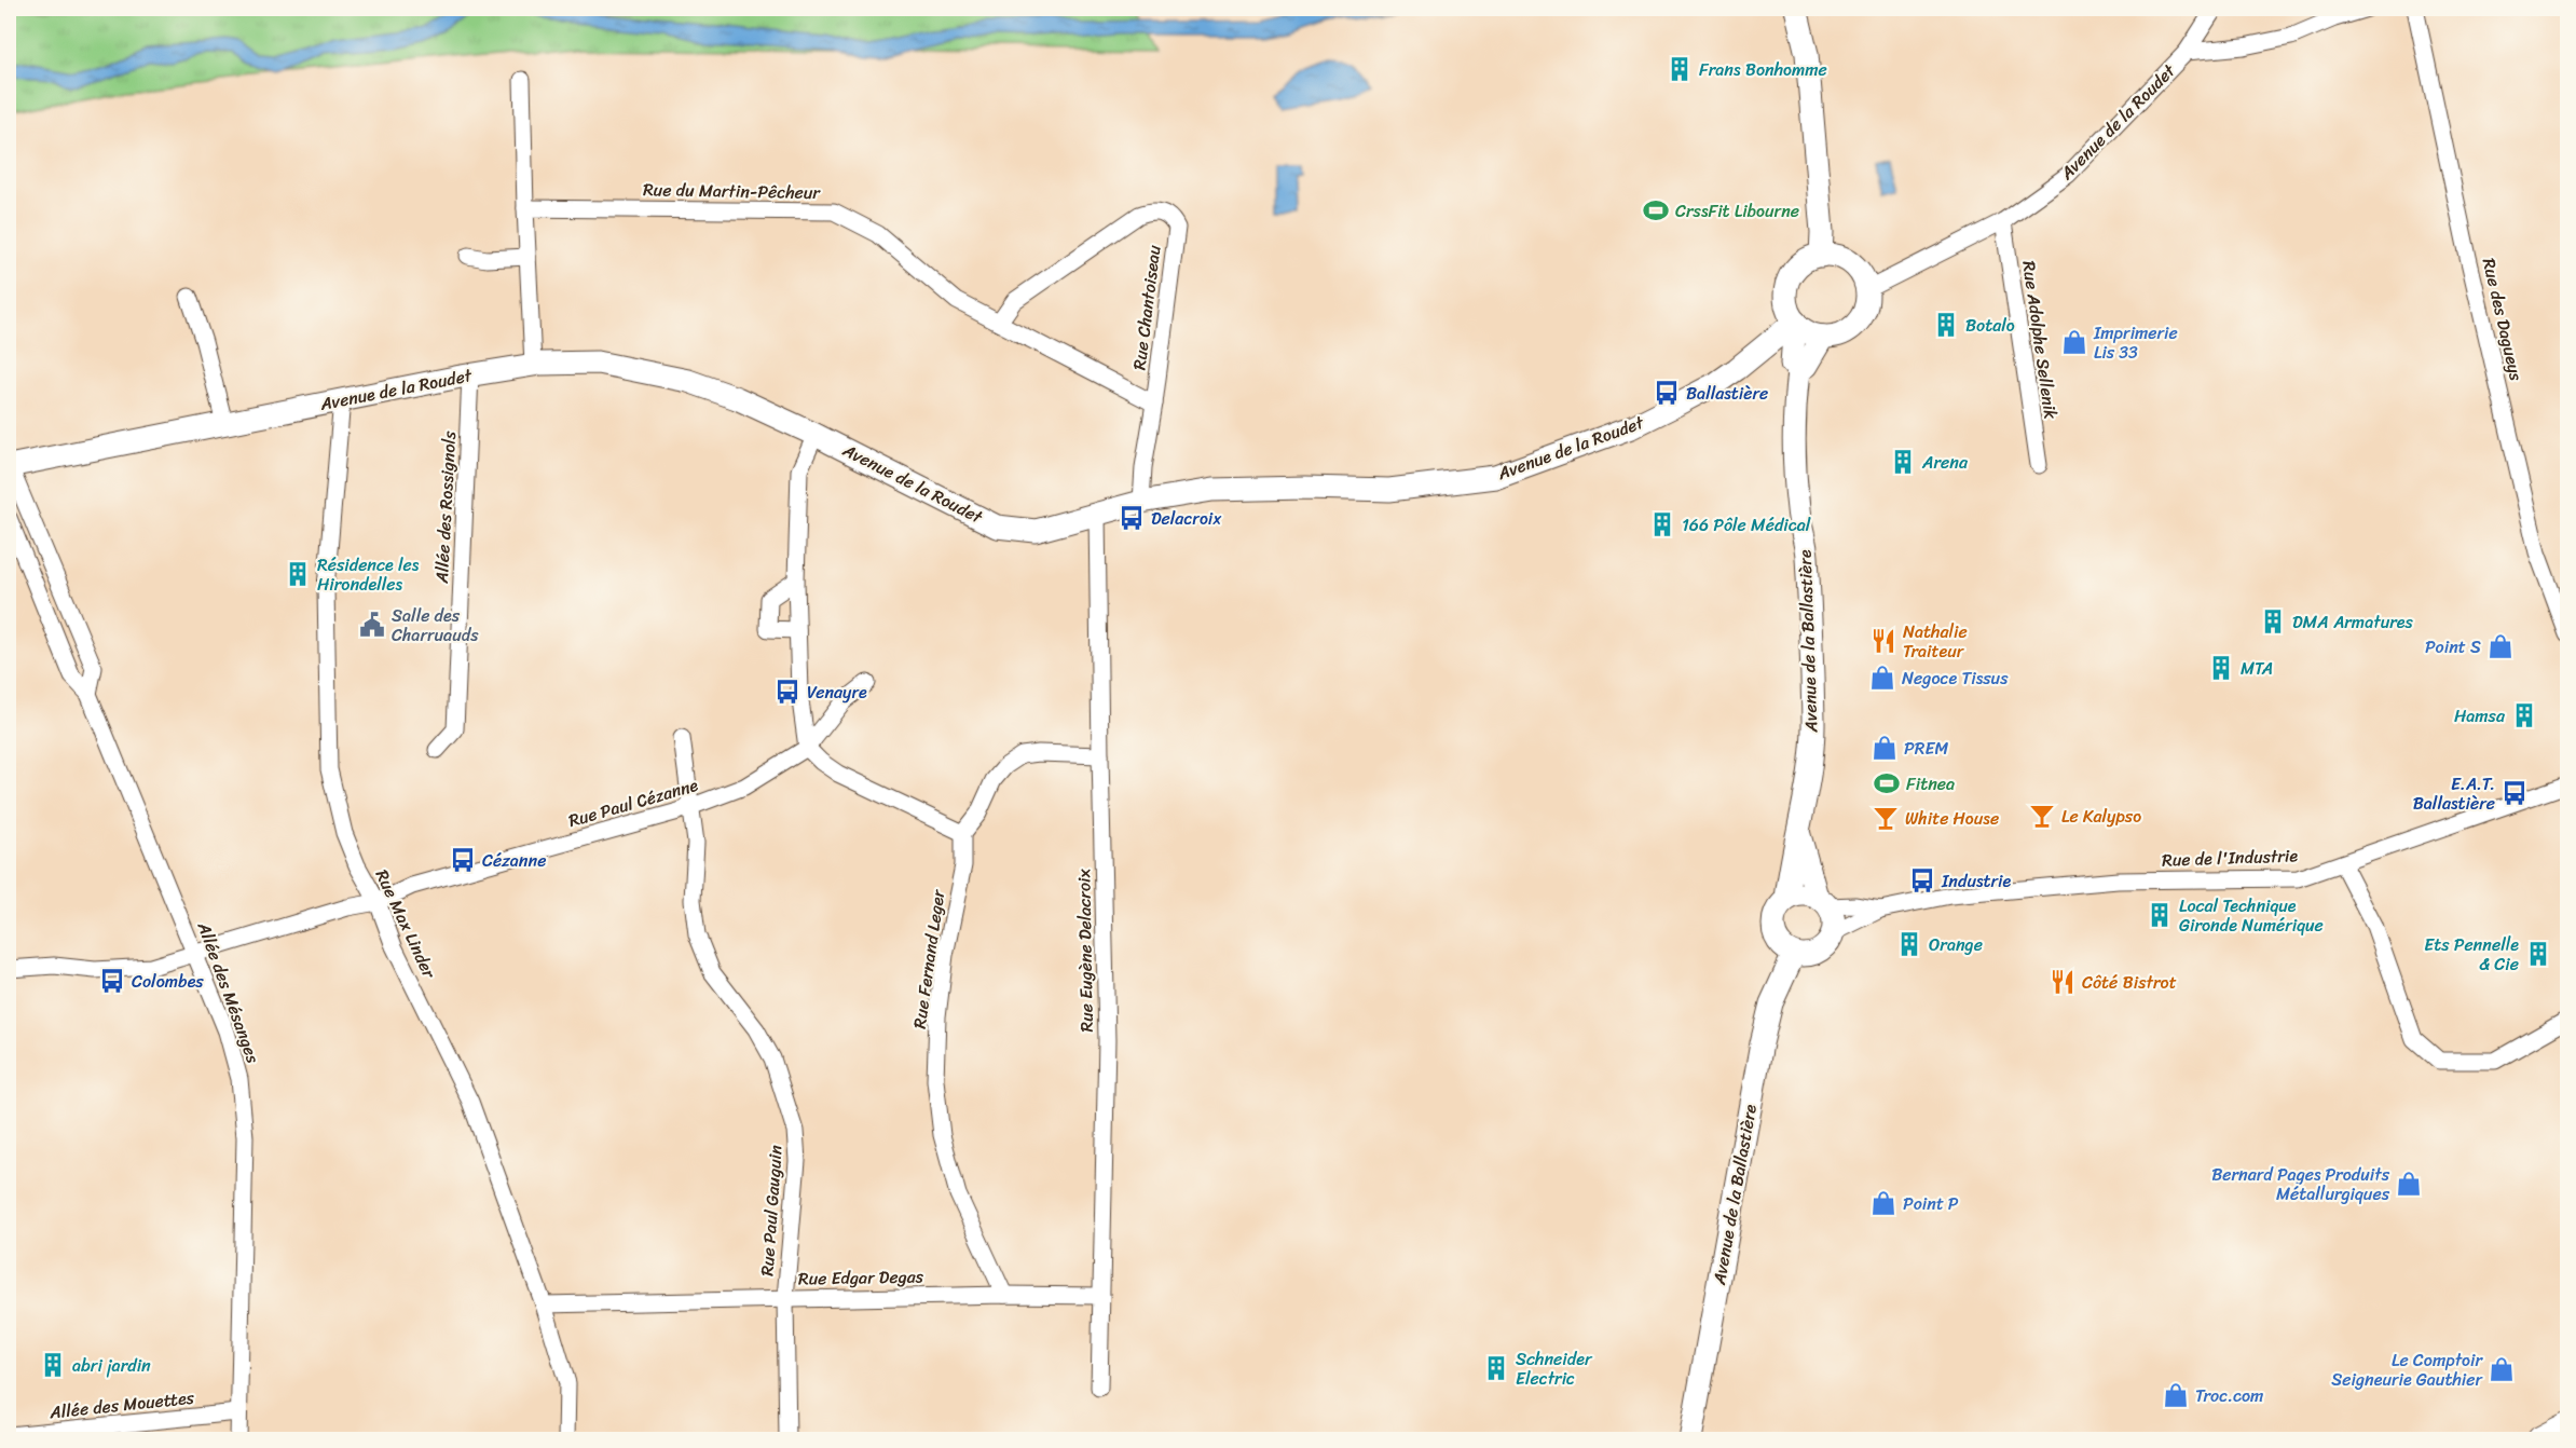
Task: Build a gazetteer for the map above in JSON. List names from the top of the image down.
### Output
{
  "streets": {
    "street": [
      "Avenue de la Roudet",
      "Rue du Martin-Pêcheur",
      "Rue Chantoiseau",
      "Rue des Dagueys",
      "Rue Adolphe Sellenik",
      "Allée des Rossignols",
      "Avenue de la Ballastière",
      "Rue Paul Cézanne",
      "Rue de l'Industrie",
      "Rue Max Linder",
      "Rue Eugène Delacroix",
      "Rue Fernand Leger",
      "Allée des Mésanges",
      "Rue Paul Gauguin",
      "Rue Edgar Degas",
      "Allée des Mouettes"
    ]
  },
  "crossings": [
    ["Avenue de la Roudet", "Rue Chantoiseau"],
    ["Avenue de la Roudet", "Rue Adolphe Sellenik"],
    ["Avenue de la Roudet", "Allée des Rossignols"],
    ["Avenue de la Roudet", "Avenue de la Ballastière"],
    ["Avenue de la Roudet", "Rue Max Linder"],
    ["Avenue de la Roudet", "Rue Eugène Delacroix"],
    ["Avenue de la Roudet", "Allée des Mésanges"],
    ["Rue du Martin-Pêcheur", "Rue Chantoiseau"],
    ["Avenue de la Ballastière", "Rue de l'Industrie"],
    ["Rue Paul Cézanne", "Rue Max Linder"],
    ["Rue Paul Cézanne", "Allée des Mésanges"],
    ["Rue Paul Cézanne", "Rue Paul Gauguin"],
    ["Rue Max Linder", "Rue Edgar Degas"],
    ["Rue Eugène Delacroix", "Rue Edgar Degas"],
    ["Rue Fernand Leger", "Rue Edgar Degas"],
    ["Allée des Mésanges", "Allée des Mouettes"],
    ["Rue Paul Gauguin", "Rue Edgar Degas"]
  ],
  "places": {
    "building": [
      "Frans Bonhomme",
      "Botalo",
      "Arena",
      "166 Pôle Médical",
      "Résidence les Hirondelles",
      "DMA Armatures",
      "MTA",
      "Hamsa",
      "Local Technique Gironde Numérique",
      "Orange",
      "Ets Pennelle & Cie",
      "abri jardin",
      "Schneider Electric"
    ],
    "sports": ["CrssFit Libourne", "Fitnea"],
    "shop": [
      "Imprimerie Lis 33",
      "Point S",
      "Negoce Tissus",
      "PREM",
      "Bernard Pages Produits Métallurgiques",
      "Point P",
      "Le Comptoir Seigneurie Gauthier",
      "Troc.com"
    ],
    "bus stop": [
      "Ballastière",
      "Delacroix",
      "Venayre",
      "E.A.T. Ballastière",
      "Cézanne",
      "Industrie",
      "Colombes"
    ],
    "public building": ["Salle des Charruauds"],
    "restaurant": ["Nathalie Traiteur", "Côté Bistrot"],
    "bar": ["Le Kalypso", "White House"]
  }
}
